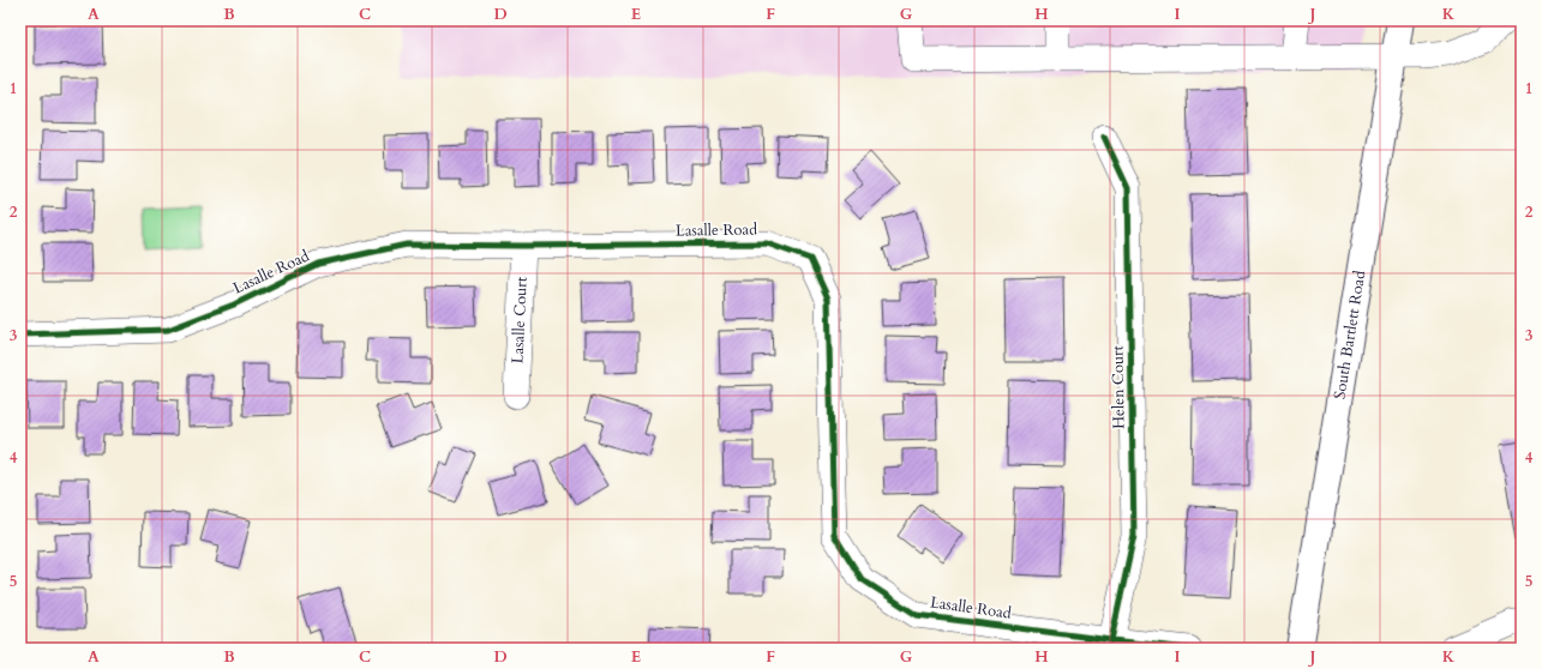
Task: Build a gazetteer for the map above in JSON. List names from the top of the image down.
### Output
{
  "streets": {
    "main road": ["South Bartlett Road"],
    "street": ["Lasalle Road", "Lasalle Court", "Helen Court"]
  },
  "crossings": [
    ["Lasalle Road", "Lasalle Court"],
    ["Lasalle Road", "Helen Court"]
  ],
  "grid": {
    "columns": [
      "A",
      "B",
      "C",
      "D",
      "E",
      "F",
      "G",
      "H",
      "I",
      "J",
      "K"
    ],
    "rows": [
      "1",
      "2",
      "3",
      "4",
      "5"
    ]
  }
}
